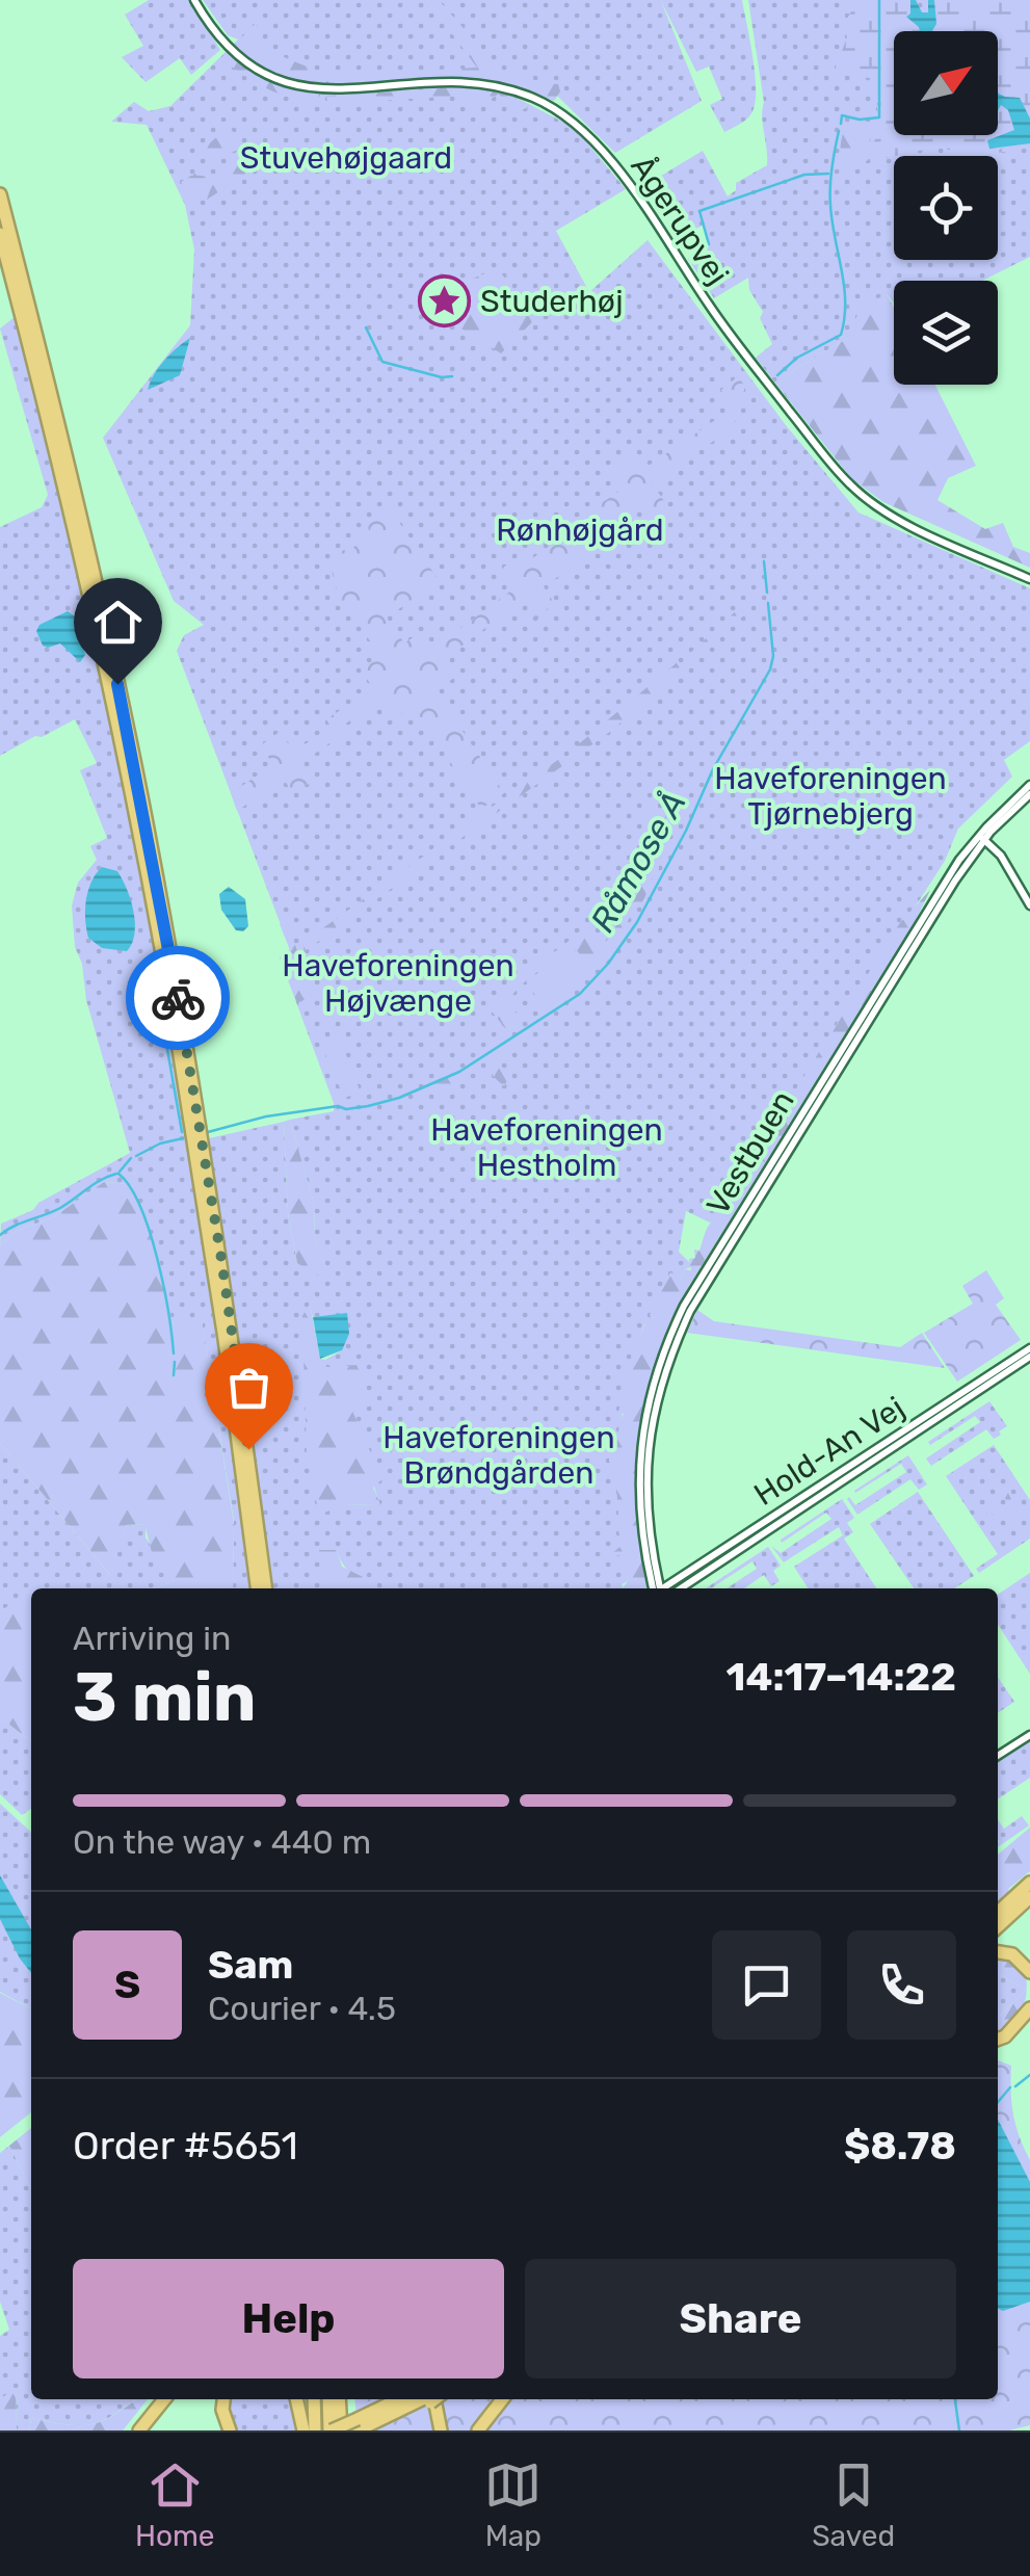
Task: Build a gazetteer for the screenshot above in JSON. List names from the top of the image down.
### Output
{
  "streets": {
    "street": ["Ågerupvej", "Vestbuen", "Hold-An Vej"]
  },
  "water": ["Råmose Å"],
  "parks": [
    "Stuvehøjgaard",
    "Rønhøjgård",
    "Haveforeningen Tjørnebjerg",
    "Haveforeningen Højvænge",
    "Haveforeningen Hestholm",
    "Haveforeningen Brøndgården"
  ],
  "places": {
    "place": ["Studerhøj"]
  },
  "north": "top right",
  "page": {
    "heading": ["3 min", "Arriving in", "14:17–14:22"],
    "panel": [
      "Sam",
      "Courier · 4.5",
      "Order #5651",
      "$8.78"
    ],
    "bar": "On the way · 440 m",
    "round": "S",
    "buttons": ["Help", "Share"],
    "tabs": ["Home", "Map", "Saved"]
  }
}
